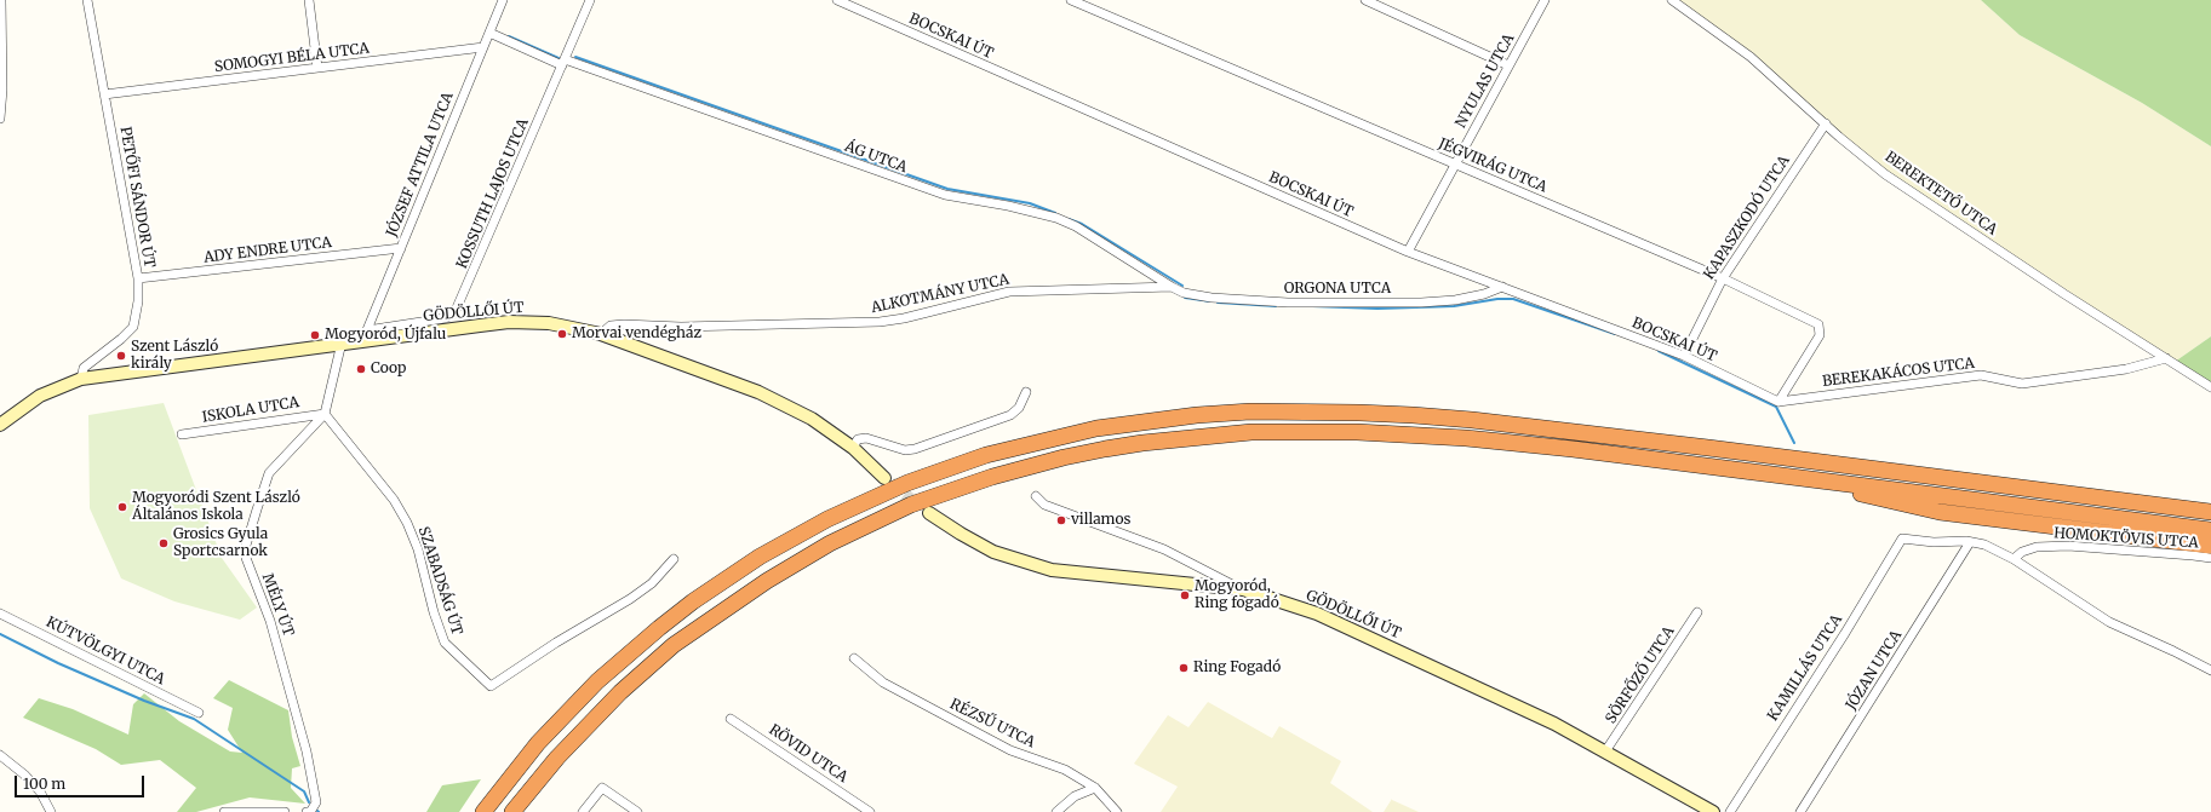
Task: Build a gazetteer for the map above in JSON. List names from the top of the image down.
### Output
{
  "streets": {
    "main road": ["GÖDÖLLŐI ÚT"],
    "street": [
      "BOCSKAI ÚT",
      "SOMOGYI BÉLA UTCA",
      "NYULAS UTCA",
      "ÁG UTCA",
      "JÓZSEF ATTILA UTCA",
      "JÉGVIRÁG UTCA",
      "KOSSUTH LAJOS UTCA",
      "BEREKTETŐ UTCA",
      "PETŐFI SÁNDOR ÚT",
      "KAPASZKODÓ UTCA",
      "ADY ENDRE UTCA",
      "ORGONA UTCA",
      "ALKOTMÁNY UTCA",
      "BEREKAKÁCOS UTCA",
      "ISKOLA UTCA",
      "HOMOKTÖVIS UTCA",
      "SZABADSÁG ÚT",
      "MÉLY ÚT",
      "KÚTVÖLGYI UTCA",
      "KAMILLÁS UTCA",
      "JÓZAN UTCA",
      "SÖRFŐZŐ UTCA",
      "RÉZSŰ UTCA",
      "RÖVID UTCA"
    ]
  },
  "crossings": [
    ["BOCSKAI ÚT", "NYULAS UTCA"],
    ["BOCSKAI ÚT", "JÉGVIRÁG UTCA"],
    ["BOCSKAI ÚT", "KAPASZKODÓ UTCA"],
    ["BOCSKAI ÚT", "ORGONA UTCA"],
    ["BOCSKAI ÚT", "BEREKAKÁCOS UTCA"],
    ["SOMOGYI BÉLA UTCA", "JÓZSEF ATTILA UTCA"],
    ["SOMOGYI BÉLA UTCA", "PETŐFI SÁNDOR ÚT"],
    ["NYULAS UTCA", "JÉGVIRÁG UTCA"],
    ["ÁG UTCA", "JÓZSEF ATTILA UTCA"],
    ["ÁG UTCA", "KOSSUTH LAJOS UTCA"],
    ["ÁG UTCA", "ORGONA UTCA"],
    ["ÁG UTCA", "ALKOTMÁNY UTCA"],
    ["JÓZSEF ATTILA UTCA", "KOSSUTH LAJOS UTCA"],
    ["JÓZSEF ATTILA UTCA", "ADY ENDRE UTCA"],
    ["JÓZSEF ATTILA UTCA", "GÖDÖLLŐI ÚT"],
    ["JÉGVIRÁG UTCA", "KAPASZKODÓ UTCA"],
    ["JÉGVIRÁG UTCA", "BEREKAKÁCOS UTCA"],
    ["KOSSUTH LAJOS UTCA", "GÖDÖLLŐI ÚT"],
    ["BEREKTETŐ UTCA", "KAPASZKODÓ UTCA"],
    ["BEREKTETŐ UTCA", "BEREKAKÁCOS UTCA"],
    ["PETŐFI SÁNDOR ÚT", "ADY ENDRE UTCA"],
    ["PETŐFI SÁNDOR ÚT", "GÖDÖLLŐI ÚT"],
    ["ORGONA UTCA", "ALKOTMÁNY UTCA"],
    ["ALKOTMÁNY UTCA", "GÖDÖLLŐI ÚT"],
    ["GÖDÖLLŐI ÚT", "MÉLY ÚT"],
    ["GÖDÖLLŐI ÚT", "SÖRFŐZŐ UTCA"],
    ["ISKOLA UTCA", "SZABADSÁG ÚT"],
    ["ISKOLA UTCA", "MÉLY ÚT"],
    ["SZABADSÁG ÚT", "MÉLY ÚT"],
    ["KAMILLÁS UTCA", "JÓZAN UTCA"]
  ],
  "places": [
    "Morvai vendégház",
    "Mogyoród, Újfalu",
    "Szent László király",
    "Coop",
    "Mogyoródi Szent László Általános Iskola",
    "villamos",
    "Grosics Gyula Sportcsarnok",
    "Mogyoród, Ring fogadó",
    "Ring Fogadó"
  ],
  "scale_bar": "100 m"
}
